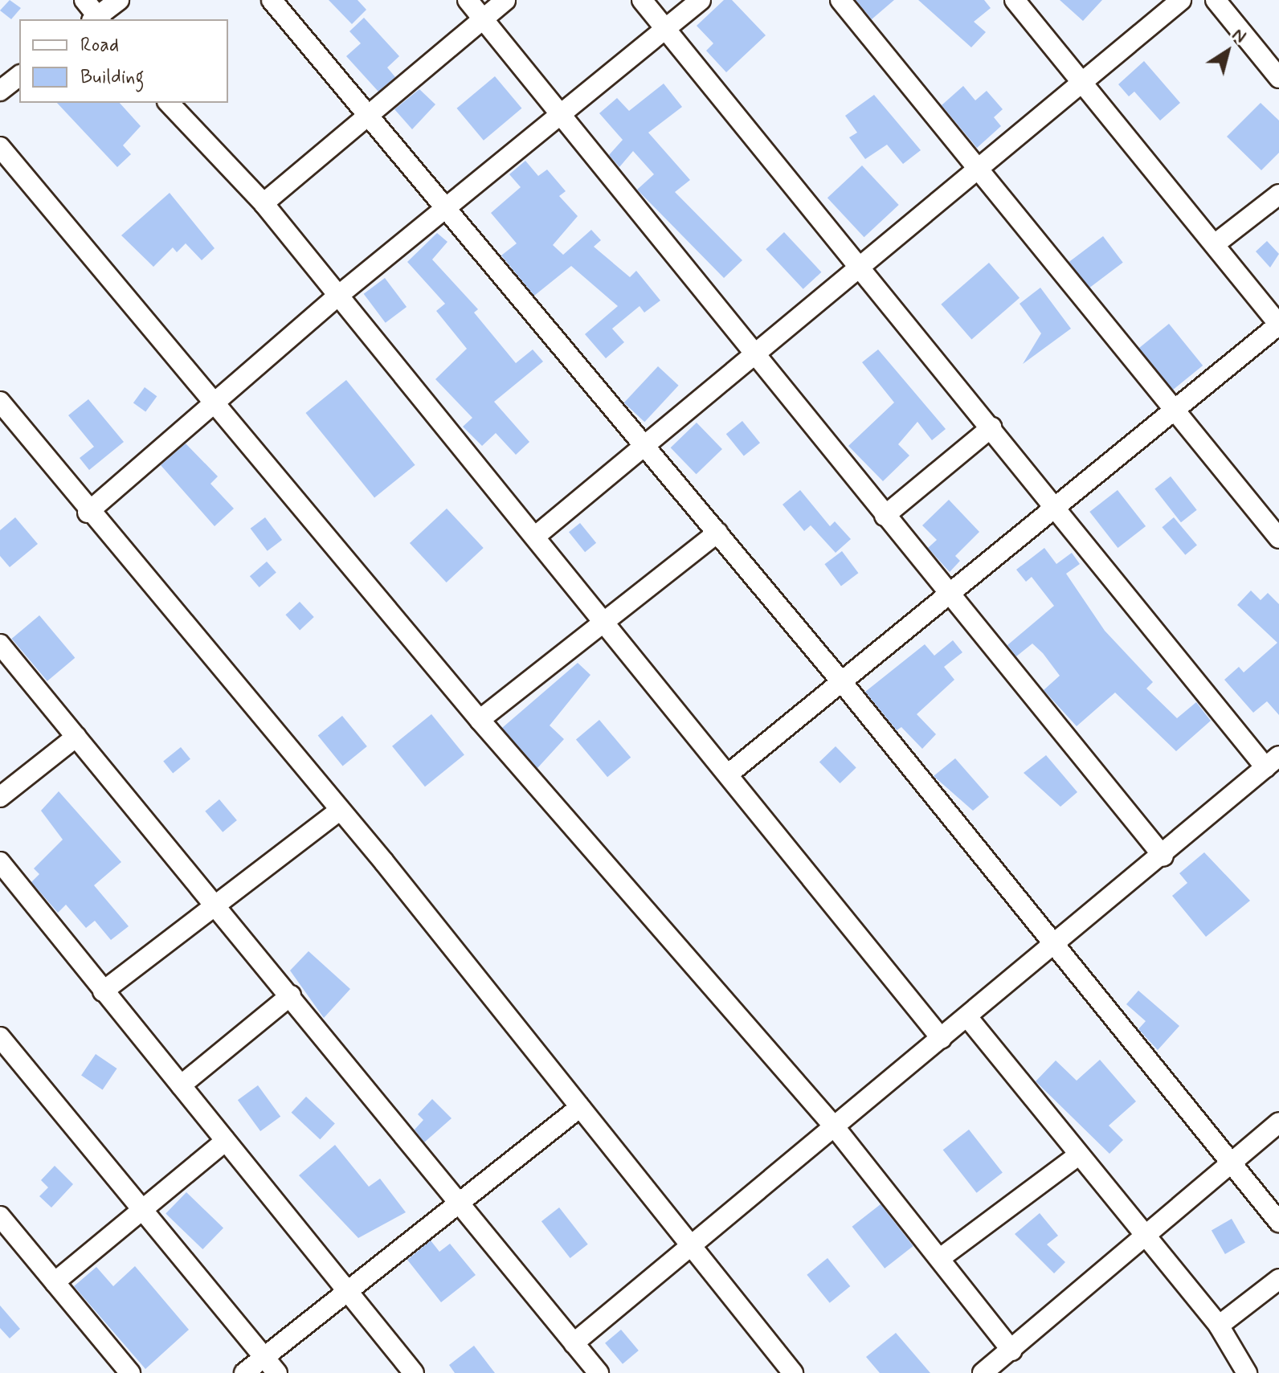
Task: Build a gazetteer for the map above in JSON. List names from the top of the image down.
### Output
{
  "legend": ["Road", "Building"],
  "north": "top right"
}
